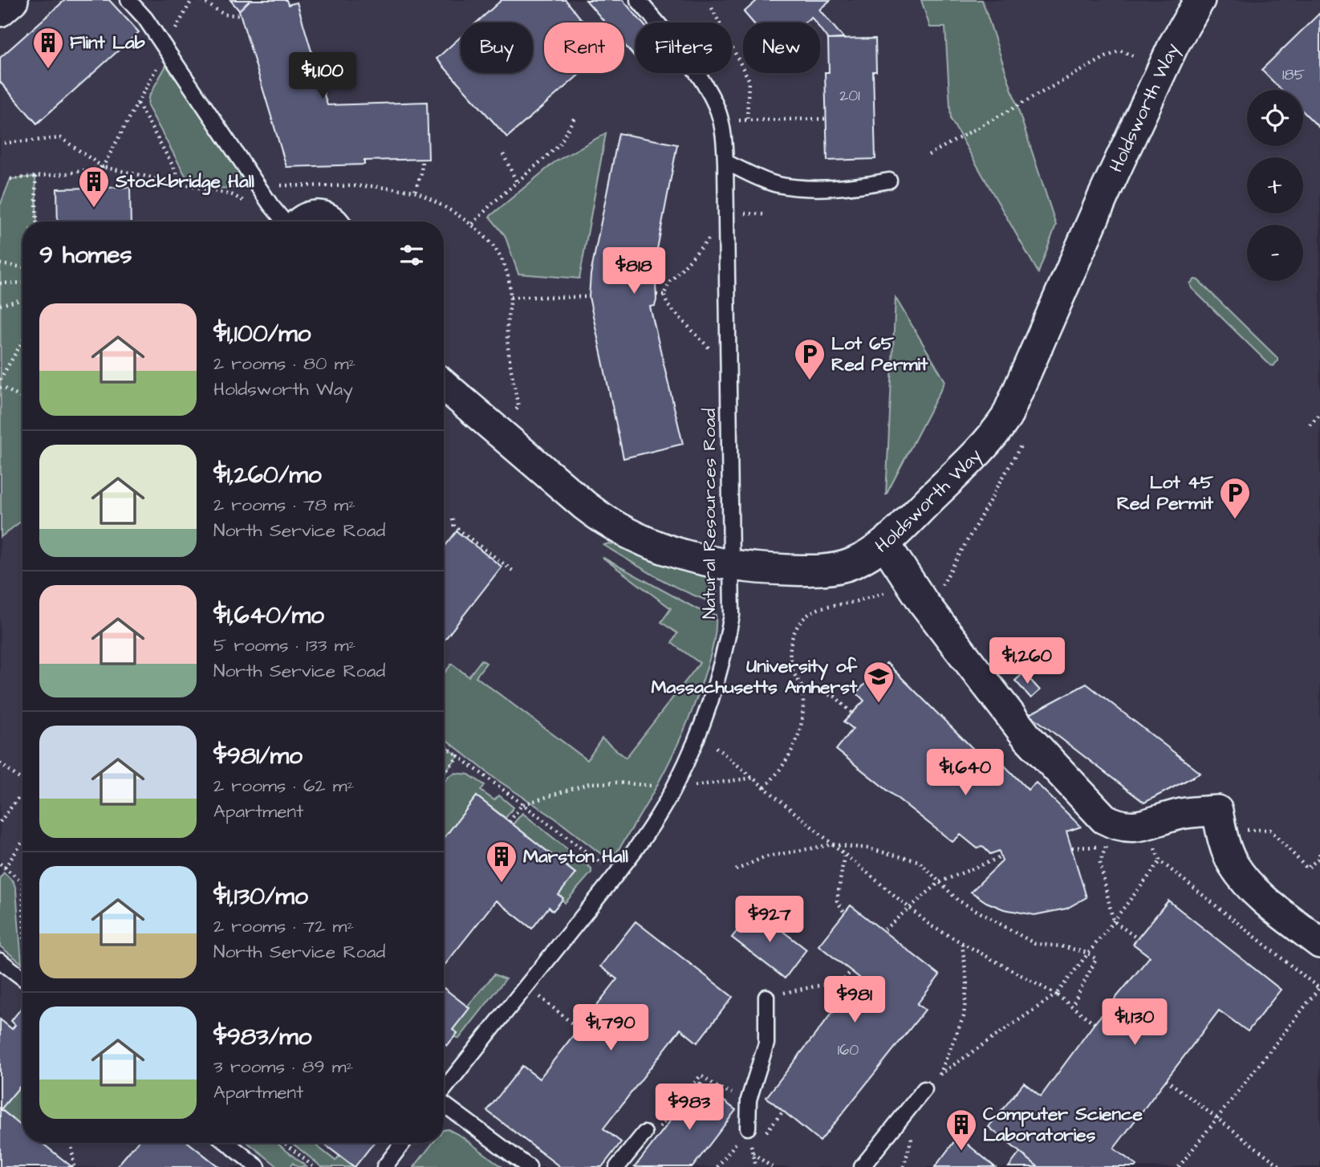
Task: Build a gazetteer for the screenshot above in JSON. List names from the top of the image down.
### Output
{
  "streets": {
    "street": ["Holdsworth Way"],
    "lane": ["Natural Resources Road"]
  },
  "crossings": [
    ["Holdsworth Way", "Natural Resources Road"]
  ],
  "places": {
    "building": [
      "Flint Lab",
      "Stockbridge Hall",
      "Marston Hall",
      "Computer Science Laboratories"
    ],
    "parking": ["Lot 65 Red Permit", "Lot 45 Red Permit"],
    "school or university": ["University of Massachusetts Amherst"]
  },
  "house_numbers": ["185", "201", "160"],
  "page": {
    "chip": [
      "Buy",
      "Rent",
      "Filters",
      "New"
    ],
    "price": [
      "$1,100",
      "$818",
      "$1,260",
      "$1,640",
      "$927",
      "$981",
      "$1,130",
      "$1,790",
      "$983"
    ],
    "map_buttons": ["+", "−"],
    "heading": "9 homes",
    "list": [
      {
        "name": "$1,100/mo",
        "note": "2 rooms · 80 m² · Holdsworth Way"
      },
      {
        "name": "$1,260/mo",
        "note": "2 rooms · 78 m² · North Service Road"
      },
      {
        "name": "$1,640/mo",
        "note": "5 rooms · 133 m² · North Service Road"
      },
      {
        "name": "$981/mo",
        "note": "2 rooms · 62 m² · Apartment"
      },
      {
        "name": "$1,130/mo",
        "note": "2 rooms · 72 m² · North Service Road"
      },
      {
        "name": "$983/mo",
        "note": "3 rooms · 89 m² · Apartment"
      }
    ]
  }
}
